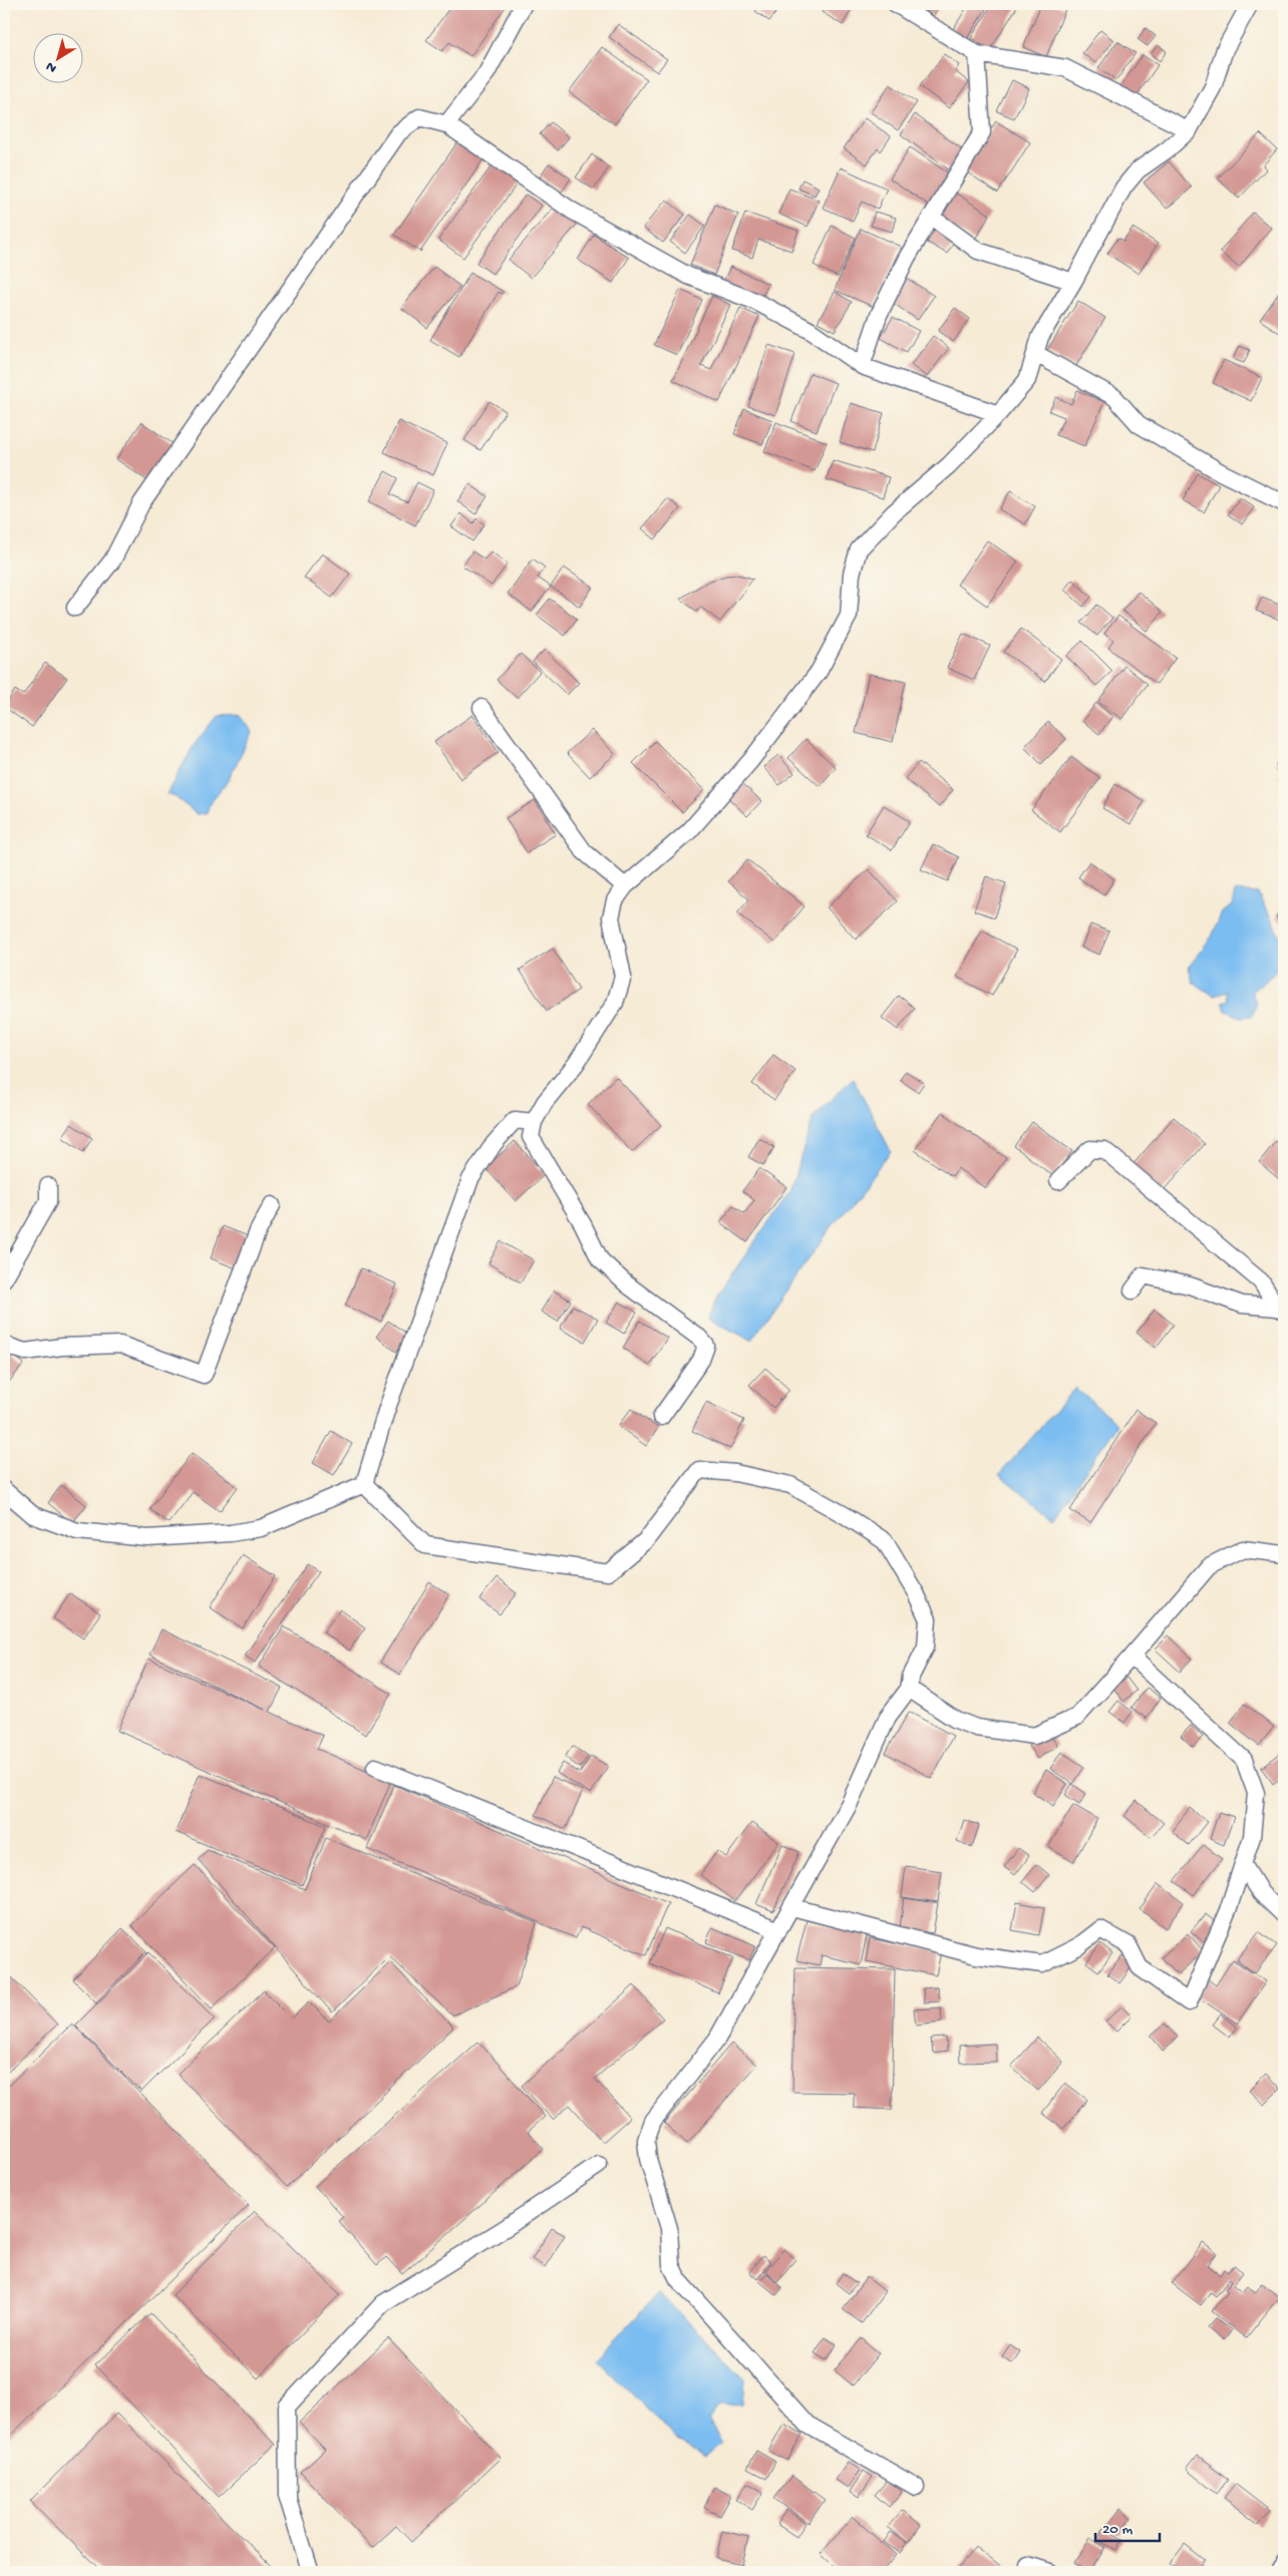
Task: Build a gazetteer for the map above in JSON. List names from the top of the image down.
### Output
{
  "scale_bar": "20 m",
  "north": "bottom left"
}
